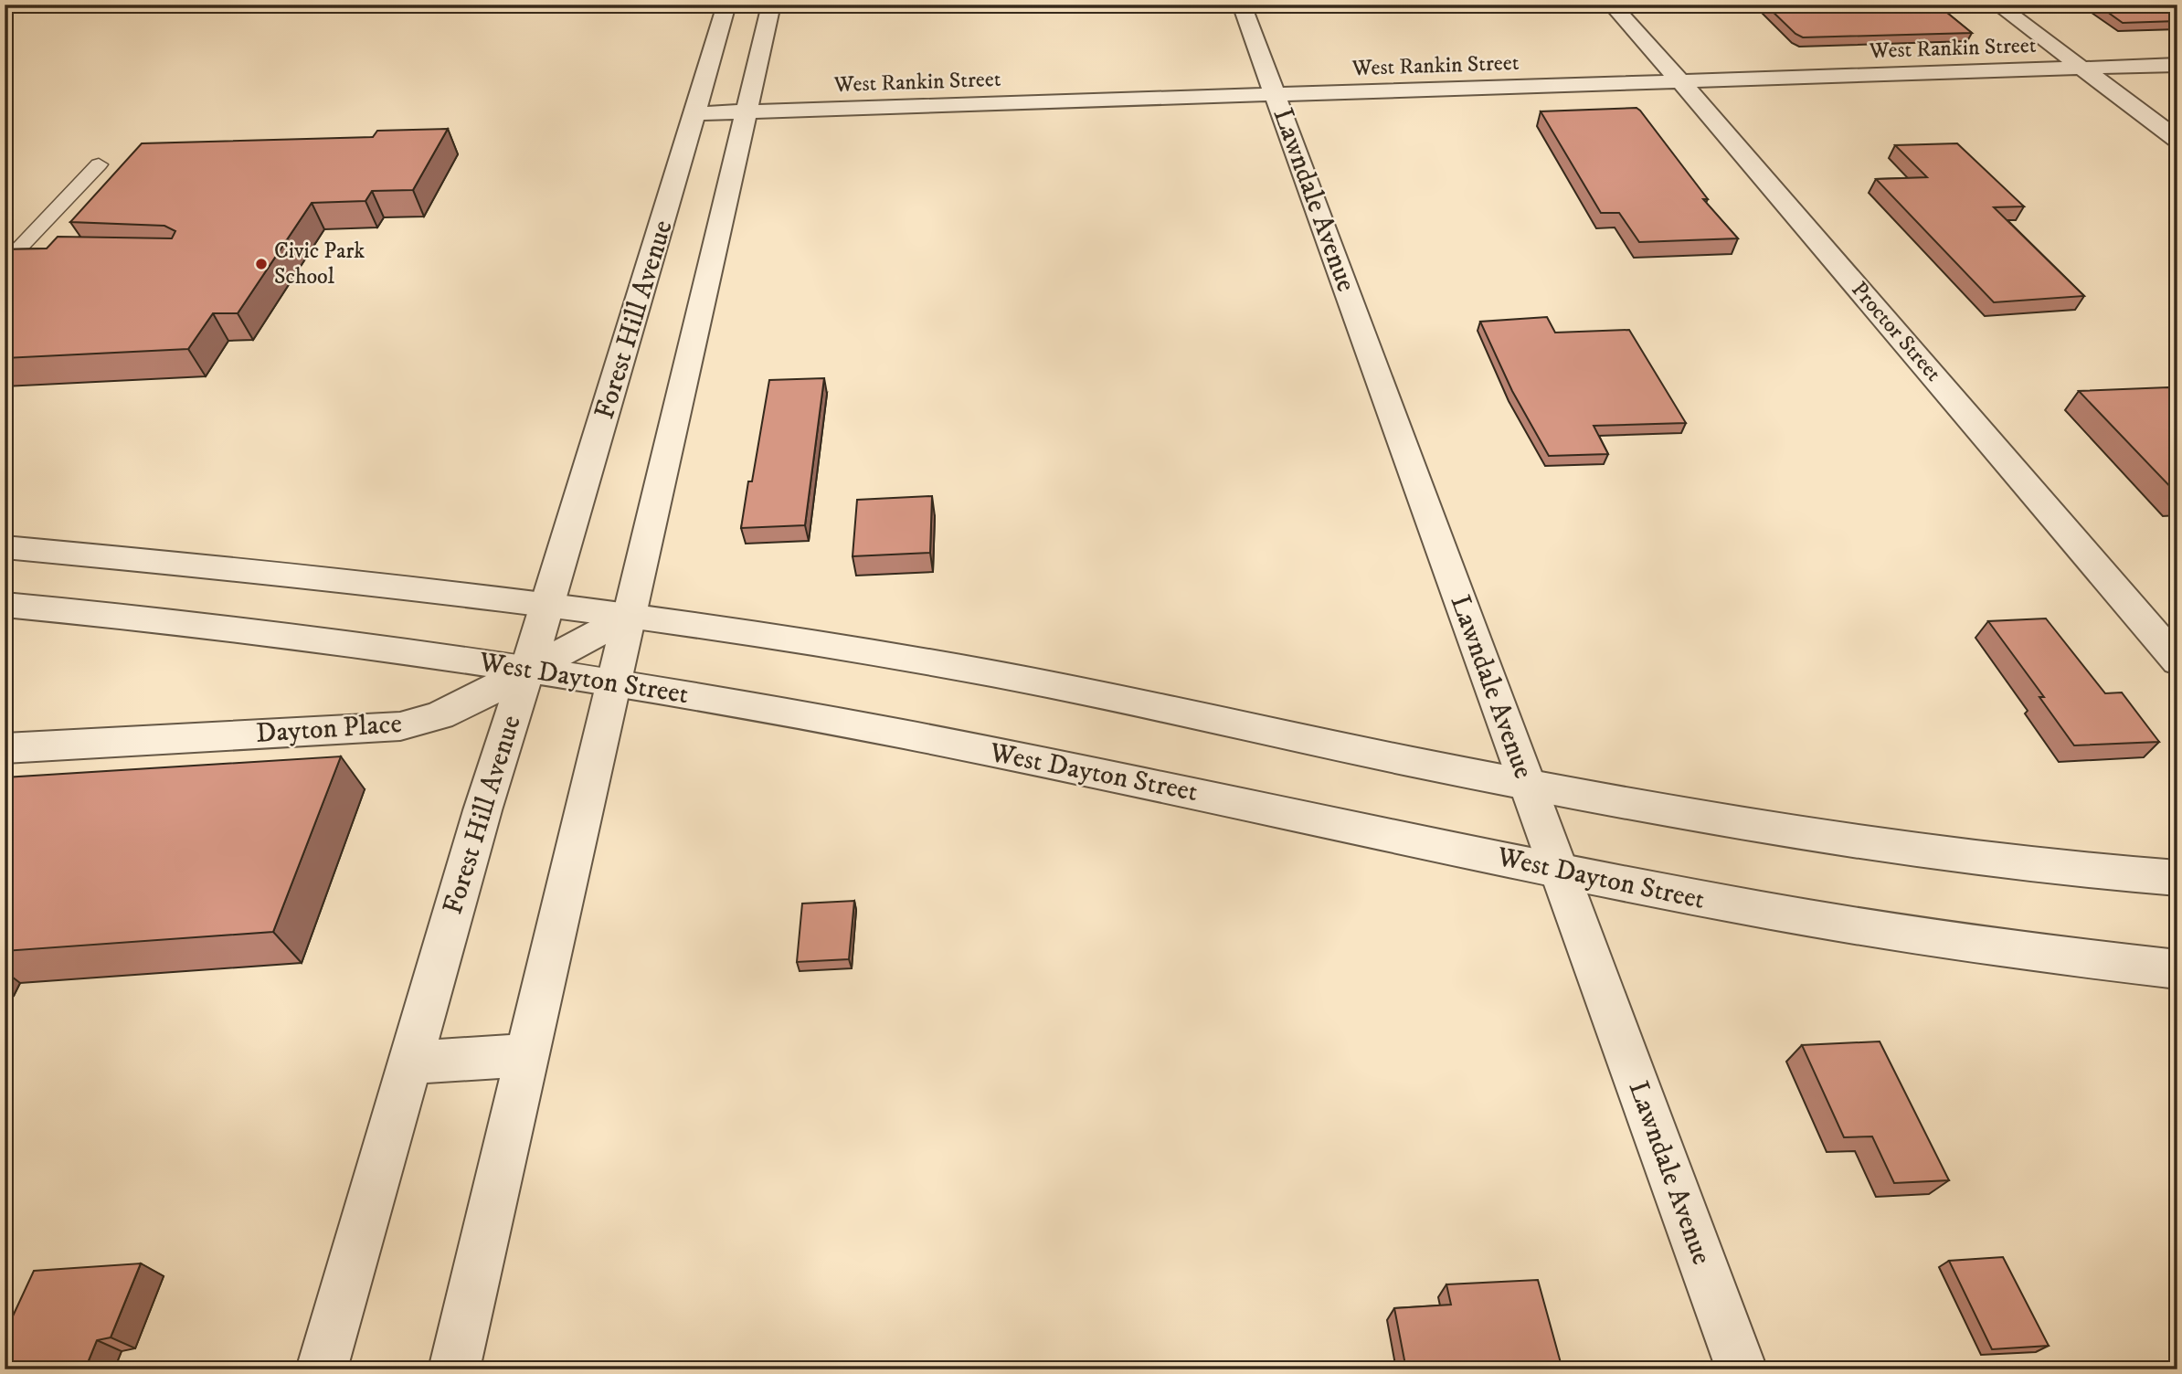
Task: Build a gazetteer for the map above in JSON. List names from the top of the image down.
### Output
{
  "streets": {
    "street": [
      "West Rankin Street",
      "Lawndale Avenue",
      "Forest Hill Avenue",
      "Proctor Street",
      "West Dayton Street",
      "Dayton Place"
    ]
  },
  "crossings": [
    ["West Rankin Street", "Lawndale Avenue"],
    ["West Rankin Street", "Forest Hill Avenue"],
    ["West Rankin Street", "Proctor Street"],
    ["Lawndale Avenue", "West Dayton Street"],
    ["Forest Hill Avenue", "West Dayton Street"],
    ["Forest Hill Avenue", "Dayton Place"],
    ["West Dayton Street", "Dayton Place"]
  ],
  "places": ["Civic Park School"]
}
